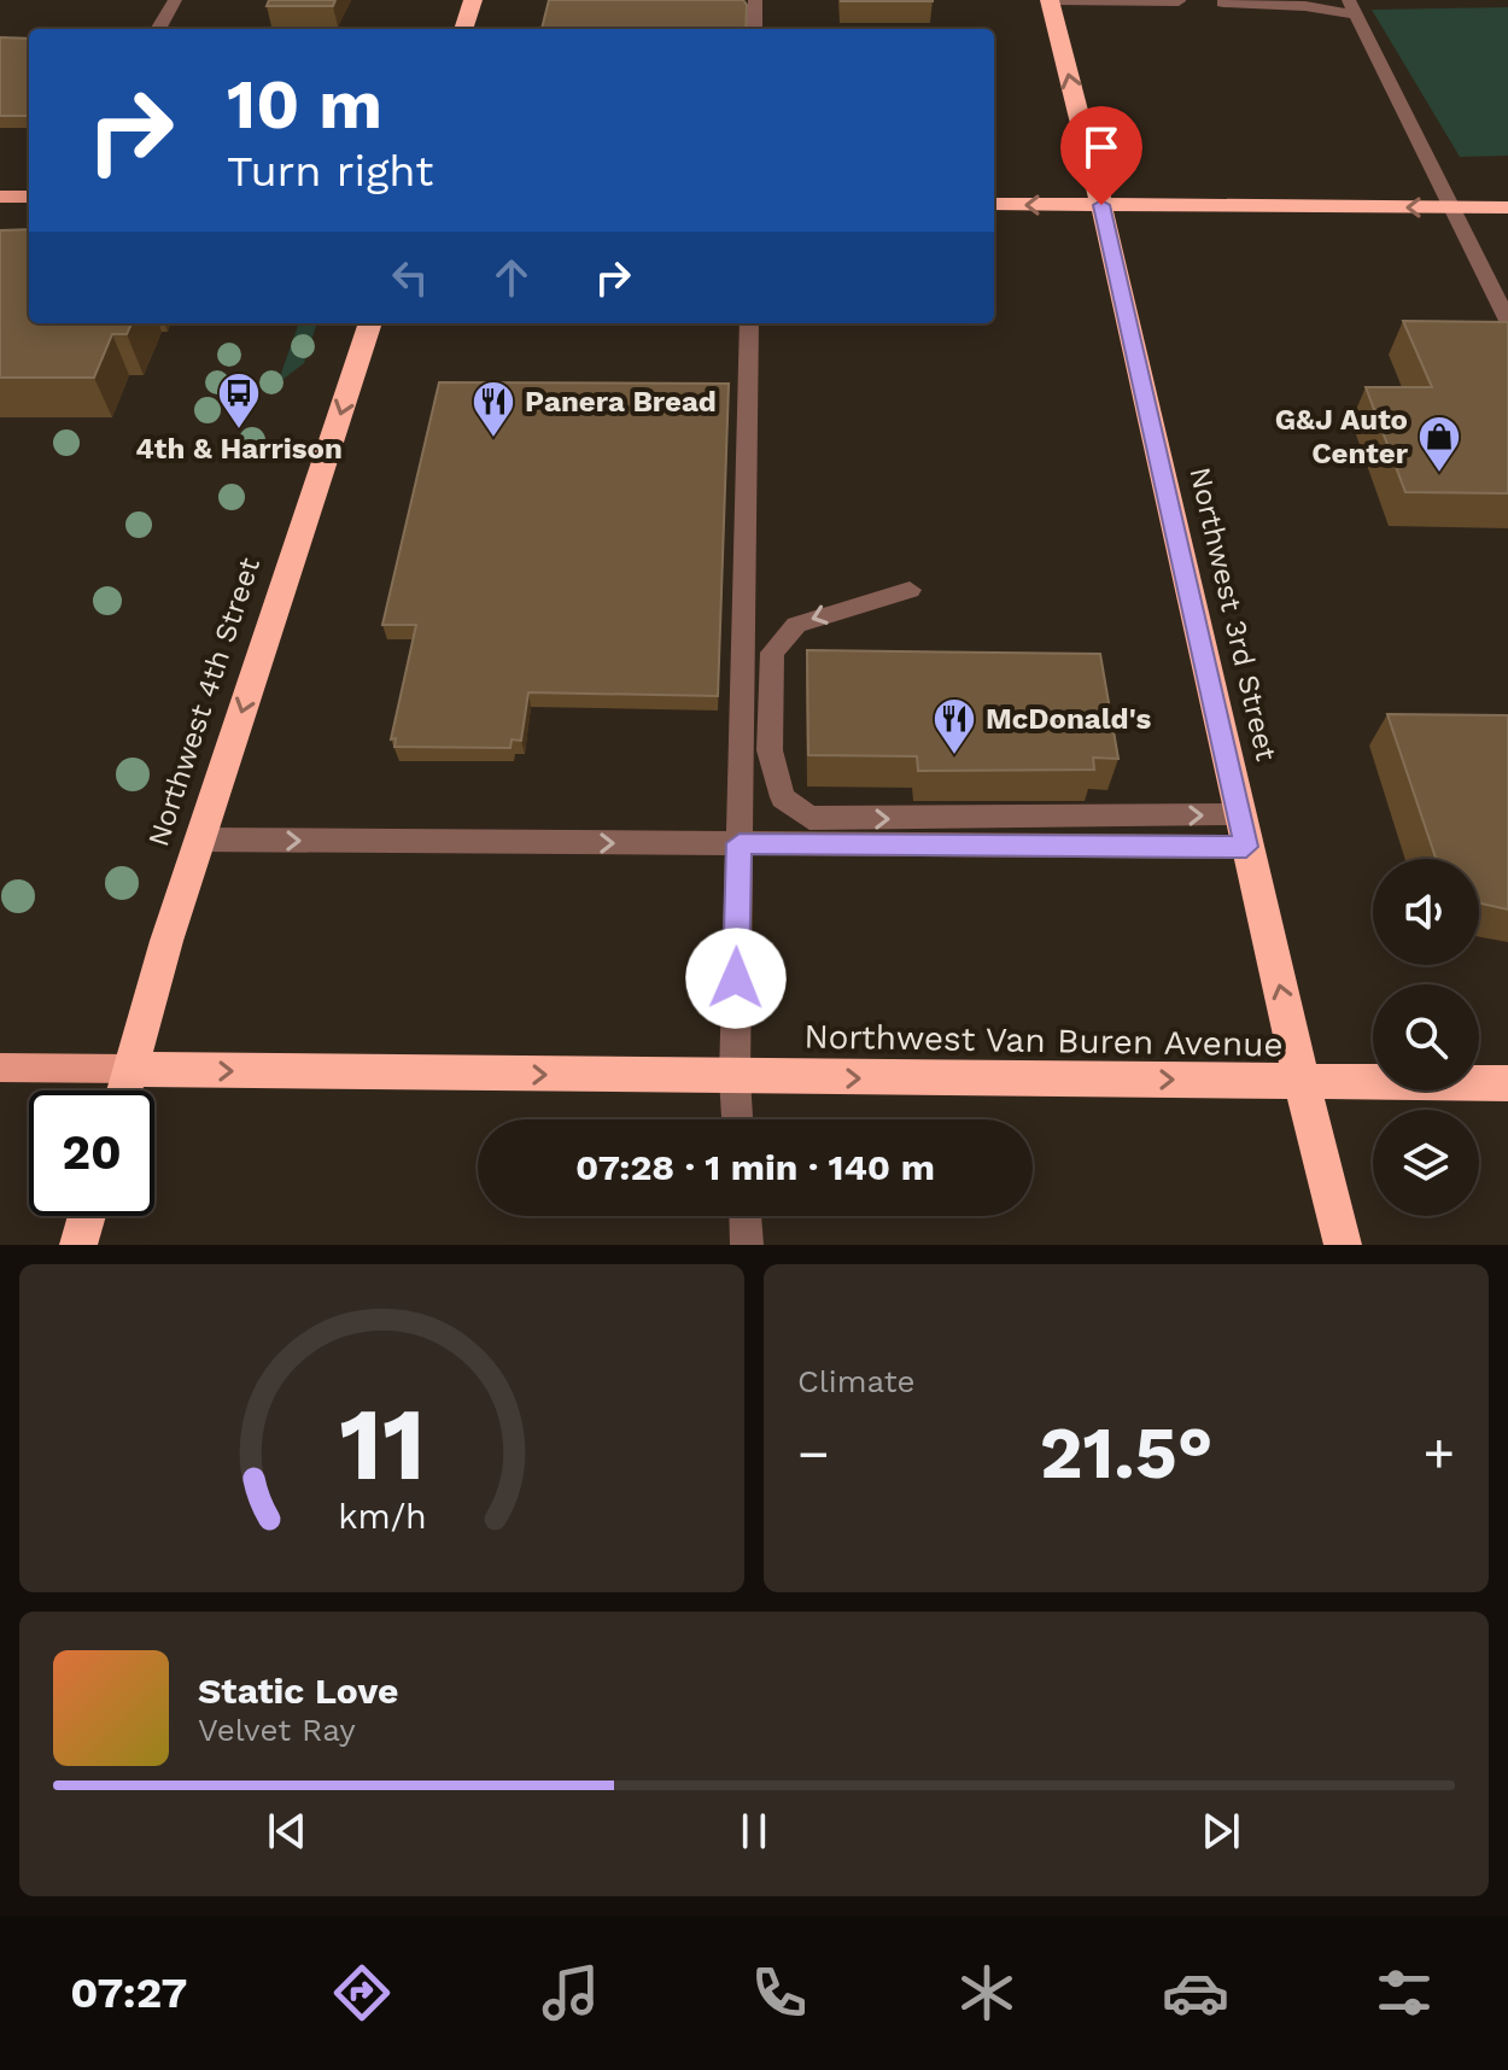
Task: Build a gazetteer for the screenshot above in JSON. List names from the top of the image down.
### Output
{
  "streets": {
    "highway": ["Northwest 3rd Street", "Northwest 4th Street", "Northwest Van Buren Avenue"]
  },
  "crossings": [
    ["Northwest 3rd Street", "Northwest Van Buren Avenue"],
    ["Northwest 4th Street", "Northwest Van Buren Avenue"]
  ],
  "one_way": ["Northwest 3rd Street", "Northwest 4th Street", "Northwest Van Buren Avenue"],
  "places": {
    "bus stop": ["4th & Harrison"],
    "restaurant": ["Panera Bread", "McDonald's"],
    "shop": ["G&J Auto Center"]
  },
  "page": {
    "turn": ["10 m", "Turn right"],
    "limit": "20",
    "trip": "07:28 · 1 min · 140 m",
    "tile": "Climate",
    "heat": ["−", "21.5°", "+"],
    "song": ["Static Love", "Velvet Ray"],
    "tabs": "07:27",
    "gauge": ["11", "km/h"]
  }
}
